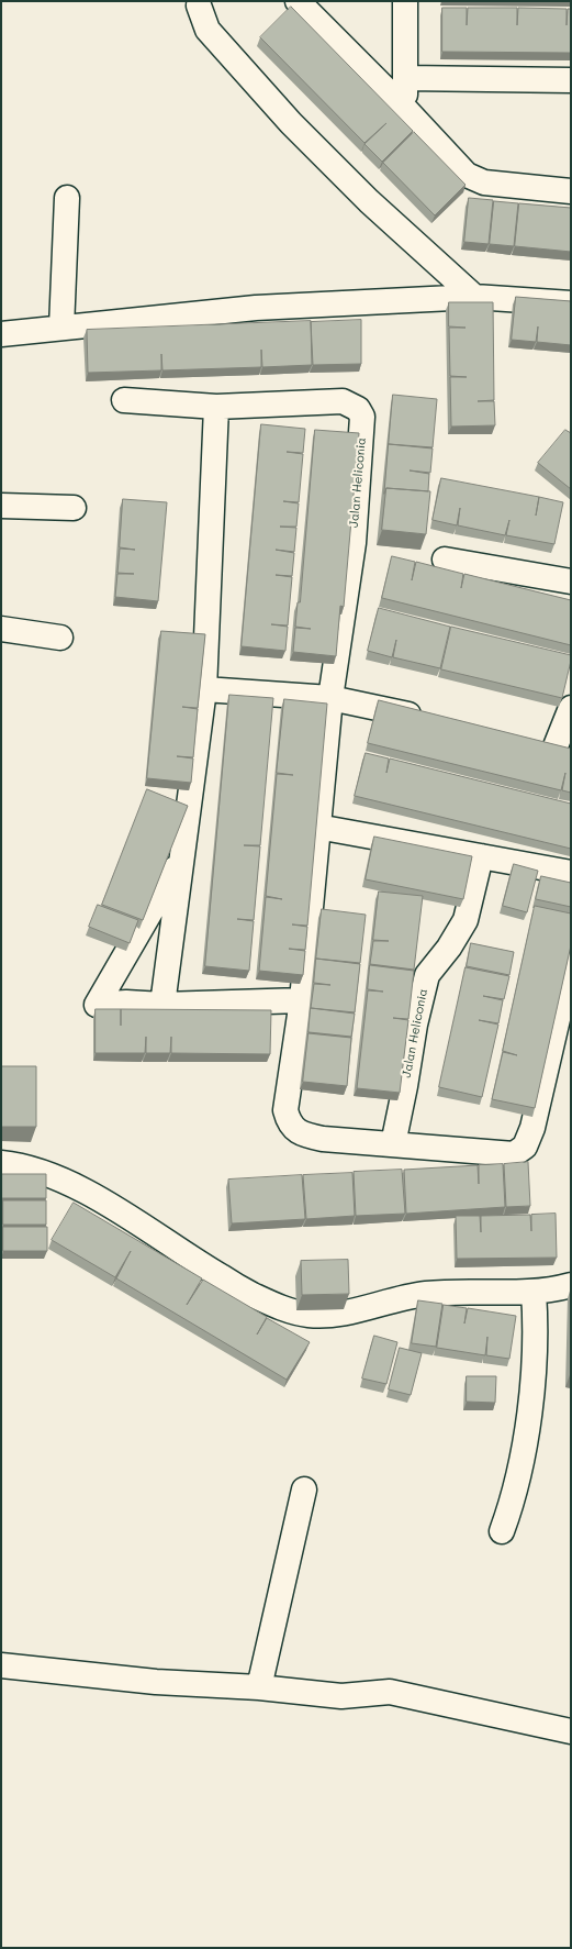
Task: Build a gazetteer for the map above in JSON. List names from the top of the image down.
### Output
{
  "streets": {
    "street": ["Jalan Heliconia"]
  }
}
